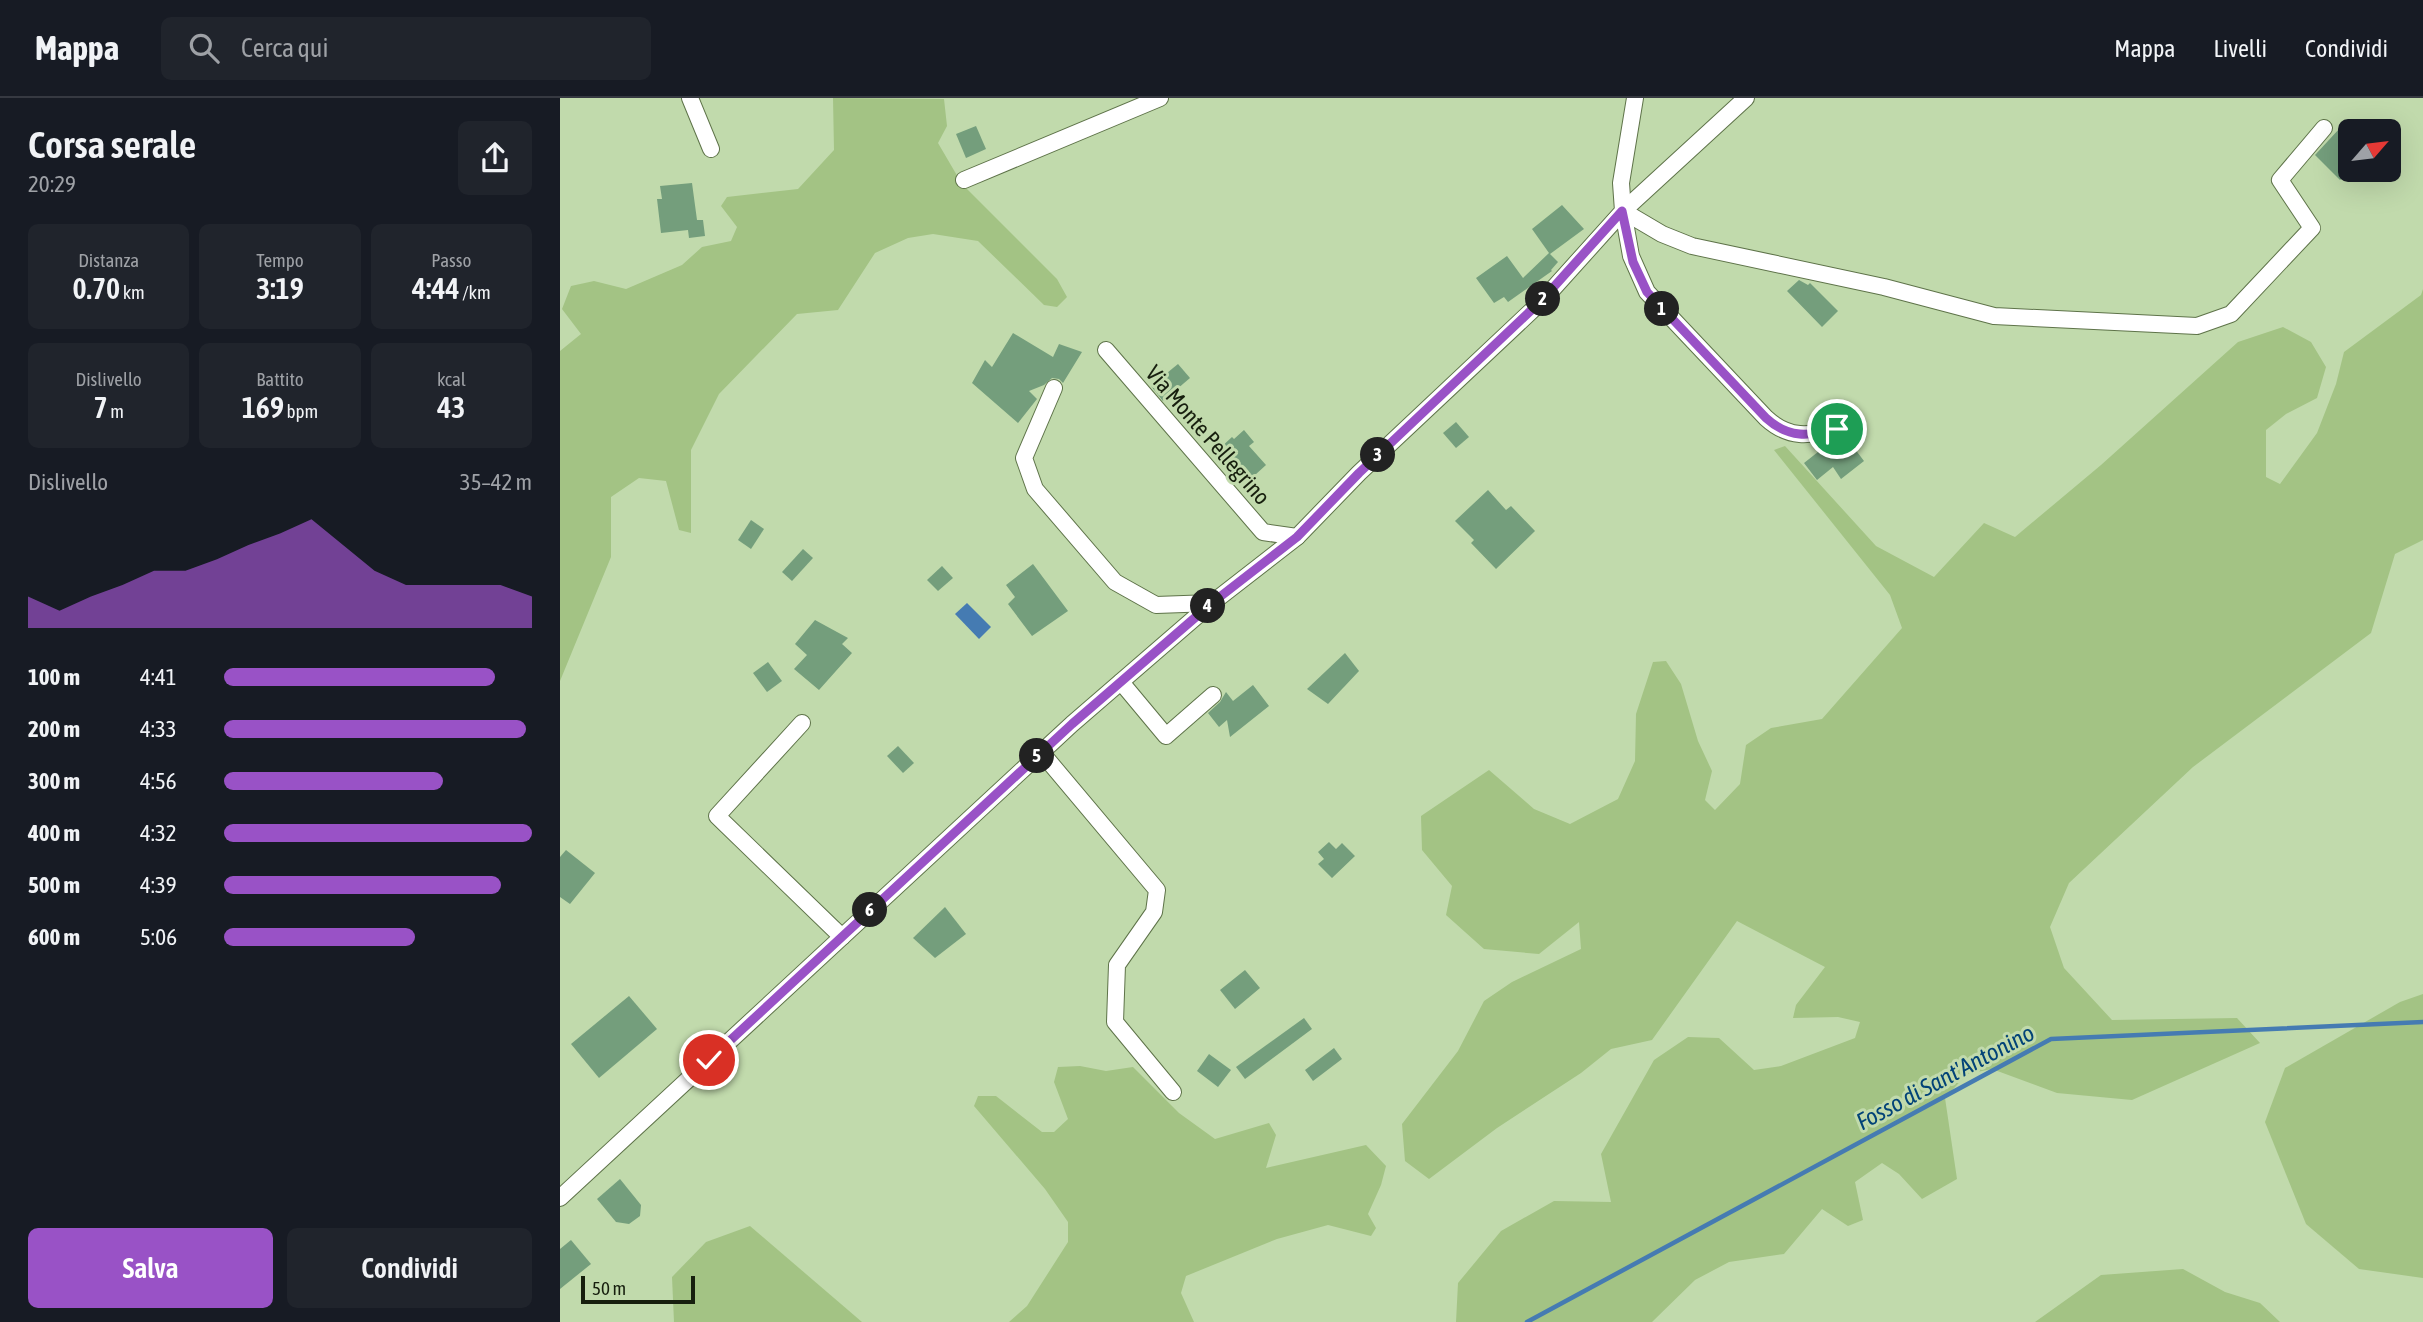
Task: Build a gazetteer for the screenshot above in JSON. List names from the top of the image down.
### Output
{
  "streets": {
    "street": ["Via Monte Pellegrino"]
  },
  "water": ["Fosso di Sant'Antonino"],
  "scale_bar": "50 m",
  "north": "top right",
  "page": {
    "header": "Mappa",
    "search": "Cerca qui",
    "nav": ["Mappa", "Livelli", "Condividi"],
    "heading": ["Corsa serale", "20:29"],
    "stats": [
      ["Distanza", "0.70 km"],
      ["Tempo", "3:19"],
      ["Passo", "4:44 /km"],
      ["Dislivello", "7 m"],
      ["Battito", "169 bpm"],
      ["kcal", "43"]
    ],
    "pins": [
      "2",
      "1",
      "3",
      "4",
      "5",
      "6"
    ],
    "chart": ["Dislivello", "35–42 m"],
    "list": [
      {
        "name": "100 m",
        "note": "4:41"
      },
      {
        "name": "200 m",
        "note": "4:33"
      },
      {
        "name": "300 m",
        "note": "4:56"
      },
      {
        "name": "400 m",
        "note": "4:32"
      },
      {
        "name": "500 m",
        "note": "4:39"
      },
      {
        "name": "600 m",
        "note": "5:06"
      }
    ],
    "buttons": ["Salva", "Condividi"],
    "scale": "50 m"
  }
}
